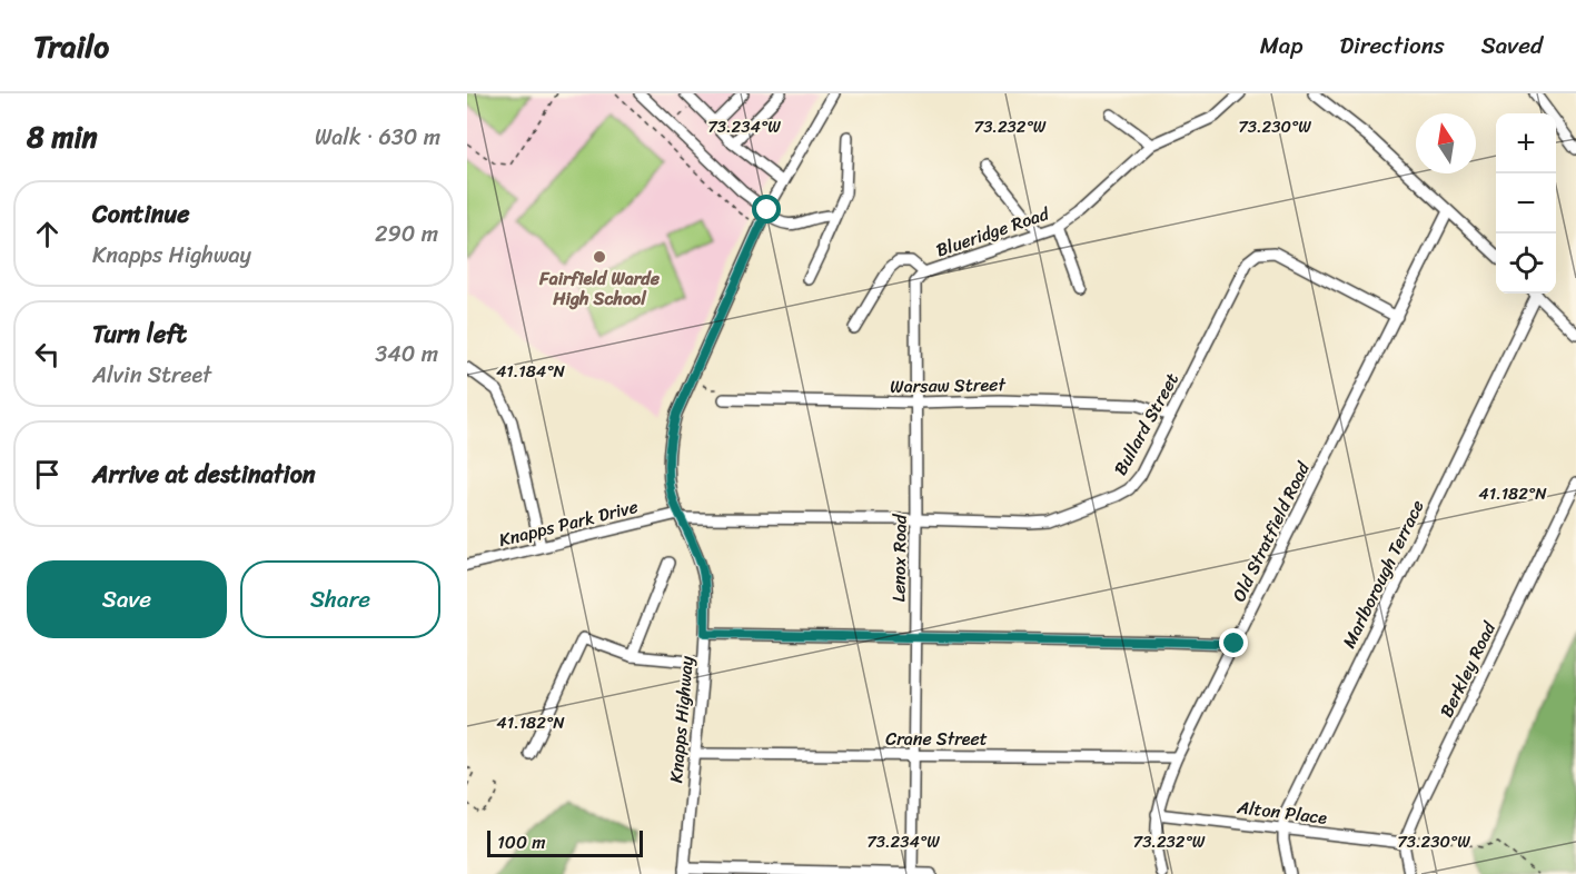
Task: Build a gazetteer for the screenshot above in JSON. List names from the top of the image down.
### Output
{
  "streets": {
    "street": [
      "Blueridge Road",
      "Warsaw Street",
      "Bullard Street",
      "Knapps Park Drive",
      "Old Stratfield Road",
      "Lenox Road",
      "Marlborough Terrace",
      "Berkley Road",
      "Knapps Highway",
      "Crane Street",
      "Alton Place"
    ]
  },
  "crossings": [
    ["Blueridge Road", "Lenox Road"],
    ["Warsaw Street", "Bullard Street"],
    ["Warsaw Street", "Lenox Road"],
    ["Bullard Street", "Knapps Park Drive"],
    ["Bullard Street", "Old Stratfield Road"],
    ["Bullard Street", "Lenox Road"],
    ["Bullard Street", "Knapps Highway"],
    ["Knapps Park Drive", "Knapps Highway"],
    ["Old Stratfield Road", "Crane Street"],
    ["Old Stratfield Road", "Alton Place"],
    ["Lenox Road", "Crane Street"],
    ["Marlborough Terrace", "Alton Place"],
    ["Berkley Road", "Alton Place"],
    ["Knapps Highway", "Crane Street"]
  ],
  "places": ["Fairfield Warde High School"],
  "scale_bar": "100 m",
  "north": "top",
  "page": {
    "header": "Trailo",
    "nav": ["Map", "Directions", "Saved"],
    "heading": ["8 min", "Walk · 630 m"],
    "map_buttons": ["+", "−"],
    "list": [
      ["Continue", "Knapps Highway", "290 m"],
      ["Turn left", "Alvin Street", "340 m"],
      "Arrive at destination"
    ],
    "buttons": ["Save", "Share"],
    "scale": "100 m"
  },
  "coordinates": [
    "73.234°W",
    "73.232°W",
    "73.230°W",
    "41.184°N",
    "41.182°N"
  ]
}
